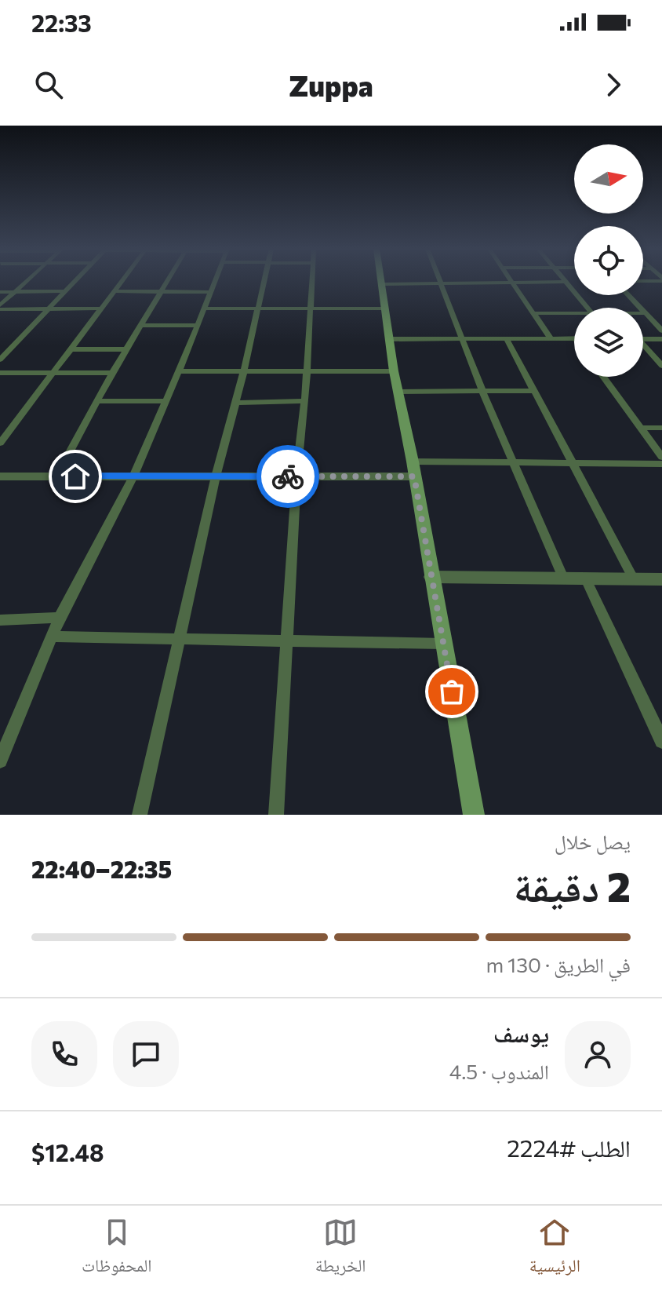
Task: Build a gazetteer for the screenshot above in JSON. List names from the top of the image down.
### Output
{
  "north": "right",
  "page": {
    "status": "22:33",
    "header": "Zuppa",
    "heading": ["2 دقيقة", "يصل خلال", "22:35–22:40"],
    "panel": [
      "يوسف",
      "المندوب · 4.5",
      "الطلب #2224",
      "$12.48"
    ],
    "bar": "في الطريق · 130 m",
    "tabs": ["الرئيسية", "الخريطة", "المحفوظات"]
  }
}
